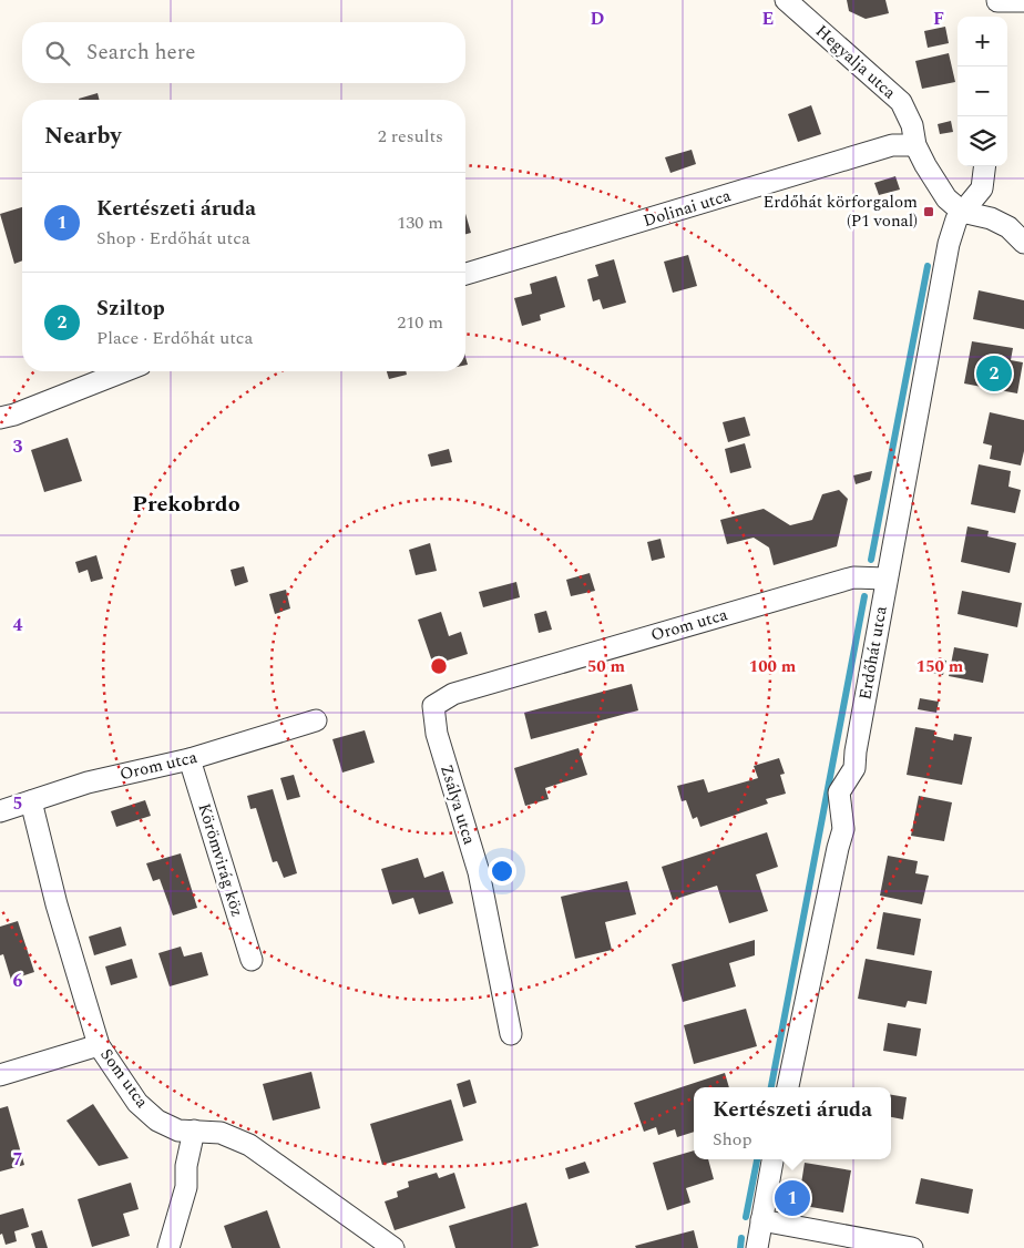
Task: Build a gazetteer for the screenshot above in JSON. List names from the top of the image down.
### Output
{
  "streets": {
    "street": [
      "Hegyalja utca",
      "Dolinai utca",
      "Orom utca",
      "Erdőhát utca",
      "Zsálya utca",
      "Körömvirág köz",
      "Som utca"
    ]
  },
  "crossings": [
    ["Hegyalja utca", "Dolinai utca"],
    ["Hegyalja utca", "Erdőhát utca"],
    ["Orom utca", "Erdőhát utca"],
    ["Orom utca", "Zsálya utca"],
    ["Orom utca", "Körömvirág köz"],
    ["Orom utca", "Som utca"]
  ],
  "districts": ["Prekobrdo"],
  "places": {
    "transit": ["Erdőhát körforgalom (P1 vonal)"]
  },
  "page": {
    "map_buttons": ["+", "−"],
    "search": "Search here",
    "heading": ["Nearby", "2 results"],
    "list": [
      {
        "mark": "1",
        "name": "Kertészeti áruda",
        "note": "Shop · Erdőhát utca",
        "value": "130 m"
      },
      {
        "mark": "2",
        "name": "Sziltop",
        "note": "Place · Erdőhát utca",
        "value": "210 m"
      }
    ],
    "pins": ["2", "1"],
    "popup": ["Kertészeti áruda", "Shop"]
  },
  "grid": {
    "columns": ["D", "E", "F"],
    "rows": [
      "3",
      "4",
      "5",
      "6",
      "7"
    ]
  },
  "rings": ["50 m", "100 m", "150 m"]
}
